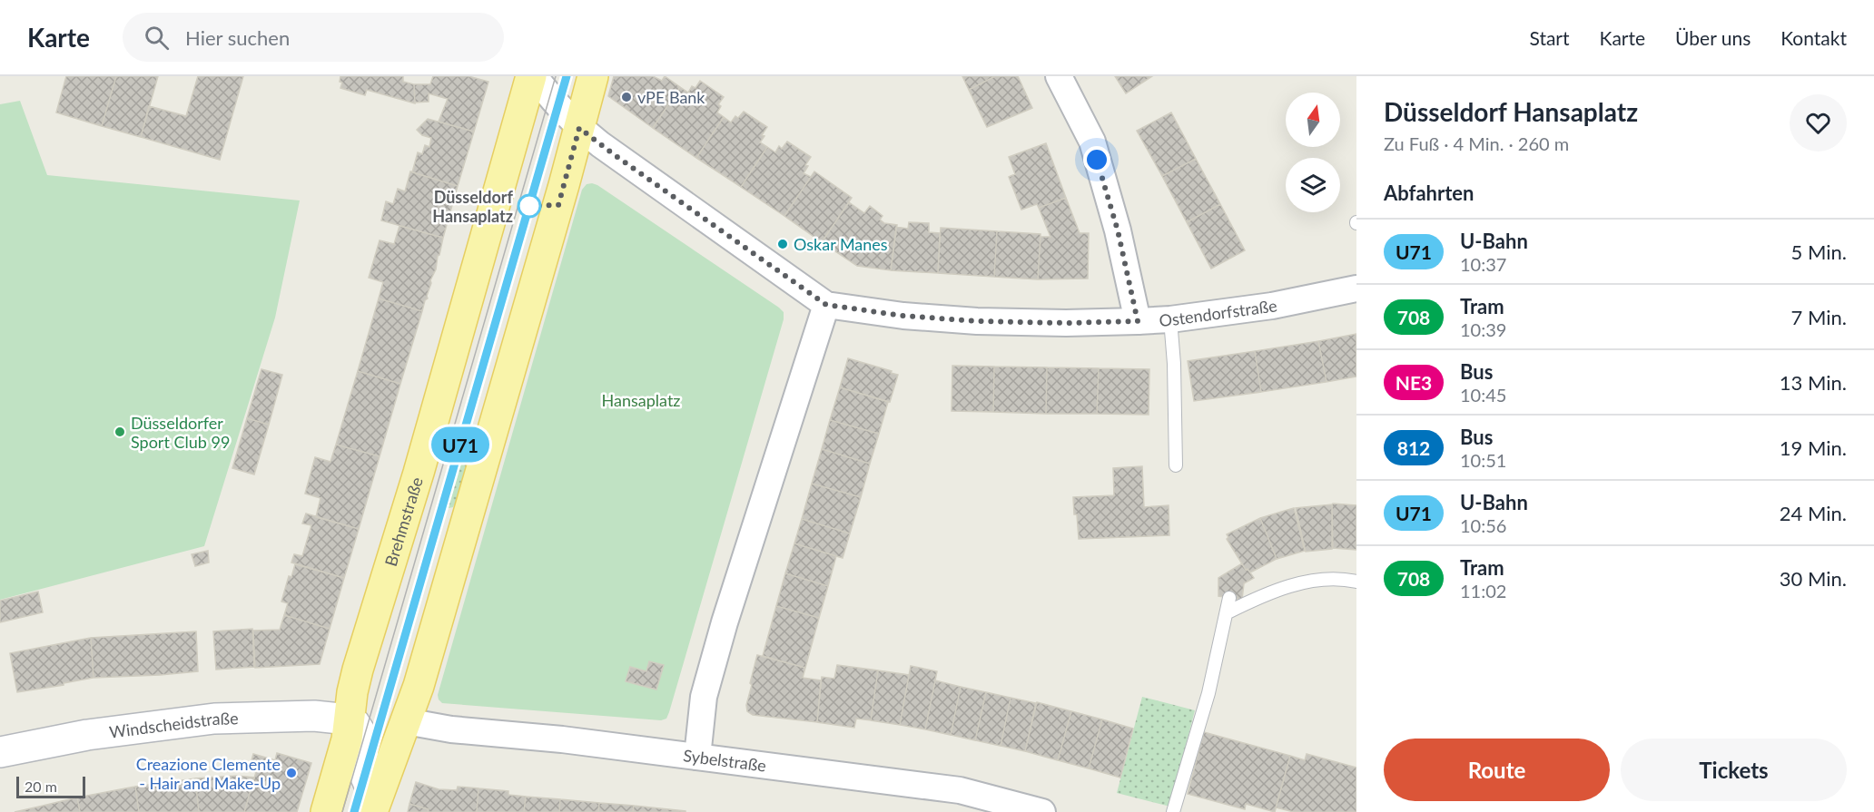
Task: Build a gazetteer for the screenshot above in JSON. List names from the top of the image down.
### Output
{
  "streets": {
    "main road": ["Brehmstraße", "Windscheidstraße"],
    "street": ["Ostendorfstraße", "Sybelstraße"]
  },
  "crossings": [
    ["Ostendorfstraße", "Brehmstraße"],
    ["Brehmstraße", "Windscheidstraße"]
  ],
  "parks": ["Hansaplatz"],
  "places": [
    "vPE Bank",
    "Düsseldorf Hansaplatz",
    "Oskar Manes",
    "Düsseldorfer Sport Club 99",
    "Creazione Clemente - Hair and Make-Up"
  ],
  "lines": ["metro line U71"],
  "scale_bar": "20 m",
  "north": "top",
  "page": {
    "header": "Karte",
    "search": "Hier suchen",
    "nav": [
      "Start",
      "Karte",
      "Über uns",
      "Kontakt"
    ],
    "on_map": "U71",
    "heading": [
      ["Düsseldorf Hansaplatz", "Zu Fuß · 4 Min. · 260 m"],
      "Abfahrten"
    ],
    "list": [
      {
        "mark": "U71",
        "name": "U-Bahn",
        "note": "10:37",
        "value": "5 Min."
      },
      {
        "mark": "708",
        "name": "Tram",
        "note": "10:39",
        "value": "7 Min."
      },
      {
        "mark": "NE3",
        "name": "Bus",
        "note": "10:45",
        "value": "13 Min."
      },
      {
        "mark": "812",
        "name": "Bus",
        "note": "10:51",
        "value": "19 Min."
      },
      {
        "mark": "U71",
        "name": "U-Bahn",
        "note": "10:56",
        "value": "24 Min."
      },
      {
        "mark": "708",
        "name": "Tram",
        "note": "11:02",
        "value": "30 Min."
      }
    ],
    "buttons": ["Route", "Tickets"],
    "scale": "20 m"
  }
}
